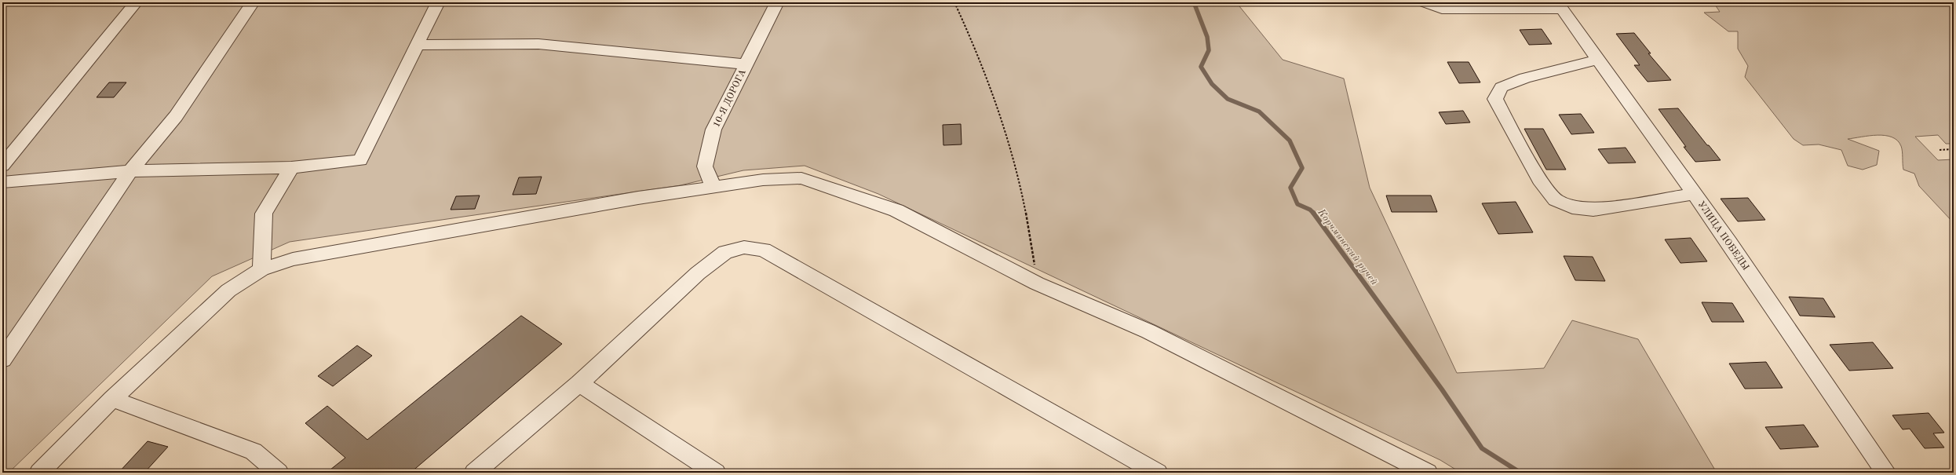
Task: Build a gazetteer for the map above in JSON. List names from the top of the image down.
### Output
{
  "streets": {
    "street": ["10-Я ДОРОГА", "УЛИЦА ПОБЕДЫ"]
  },
  "water": ["Корчминский ручей"]
}
